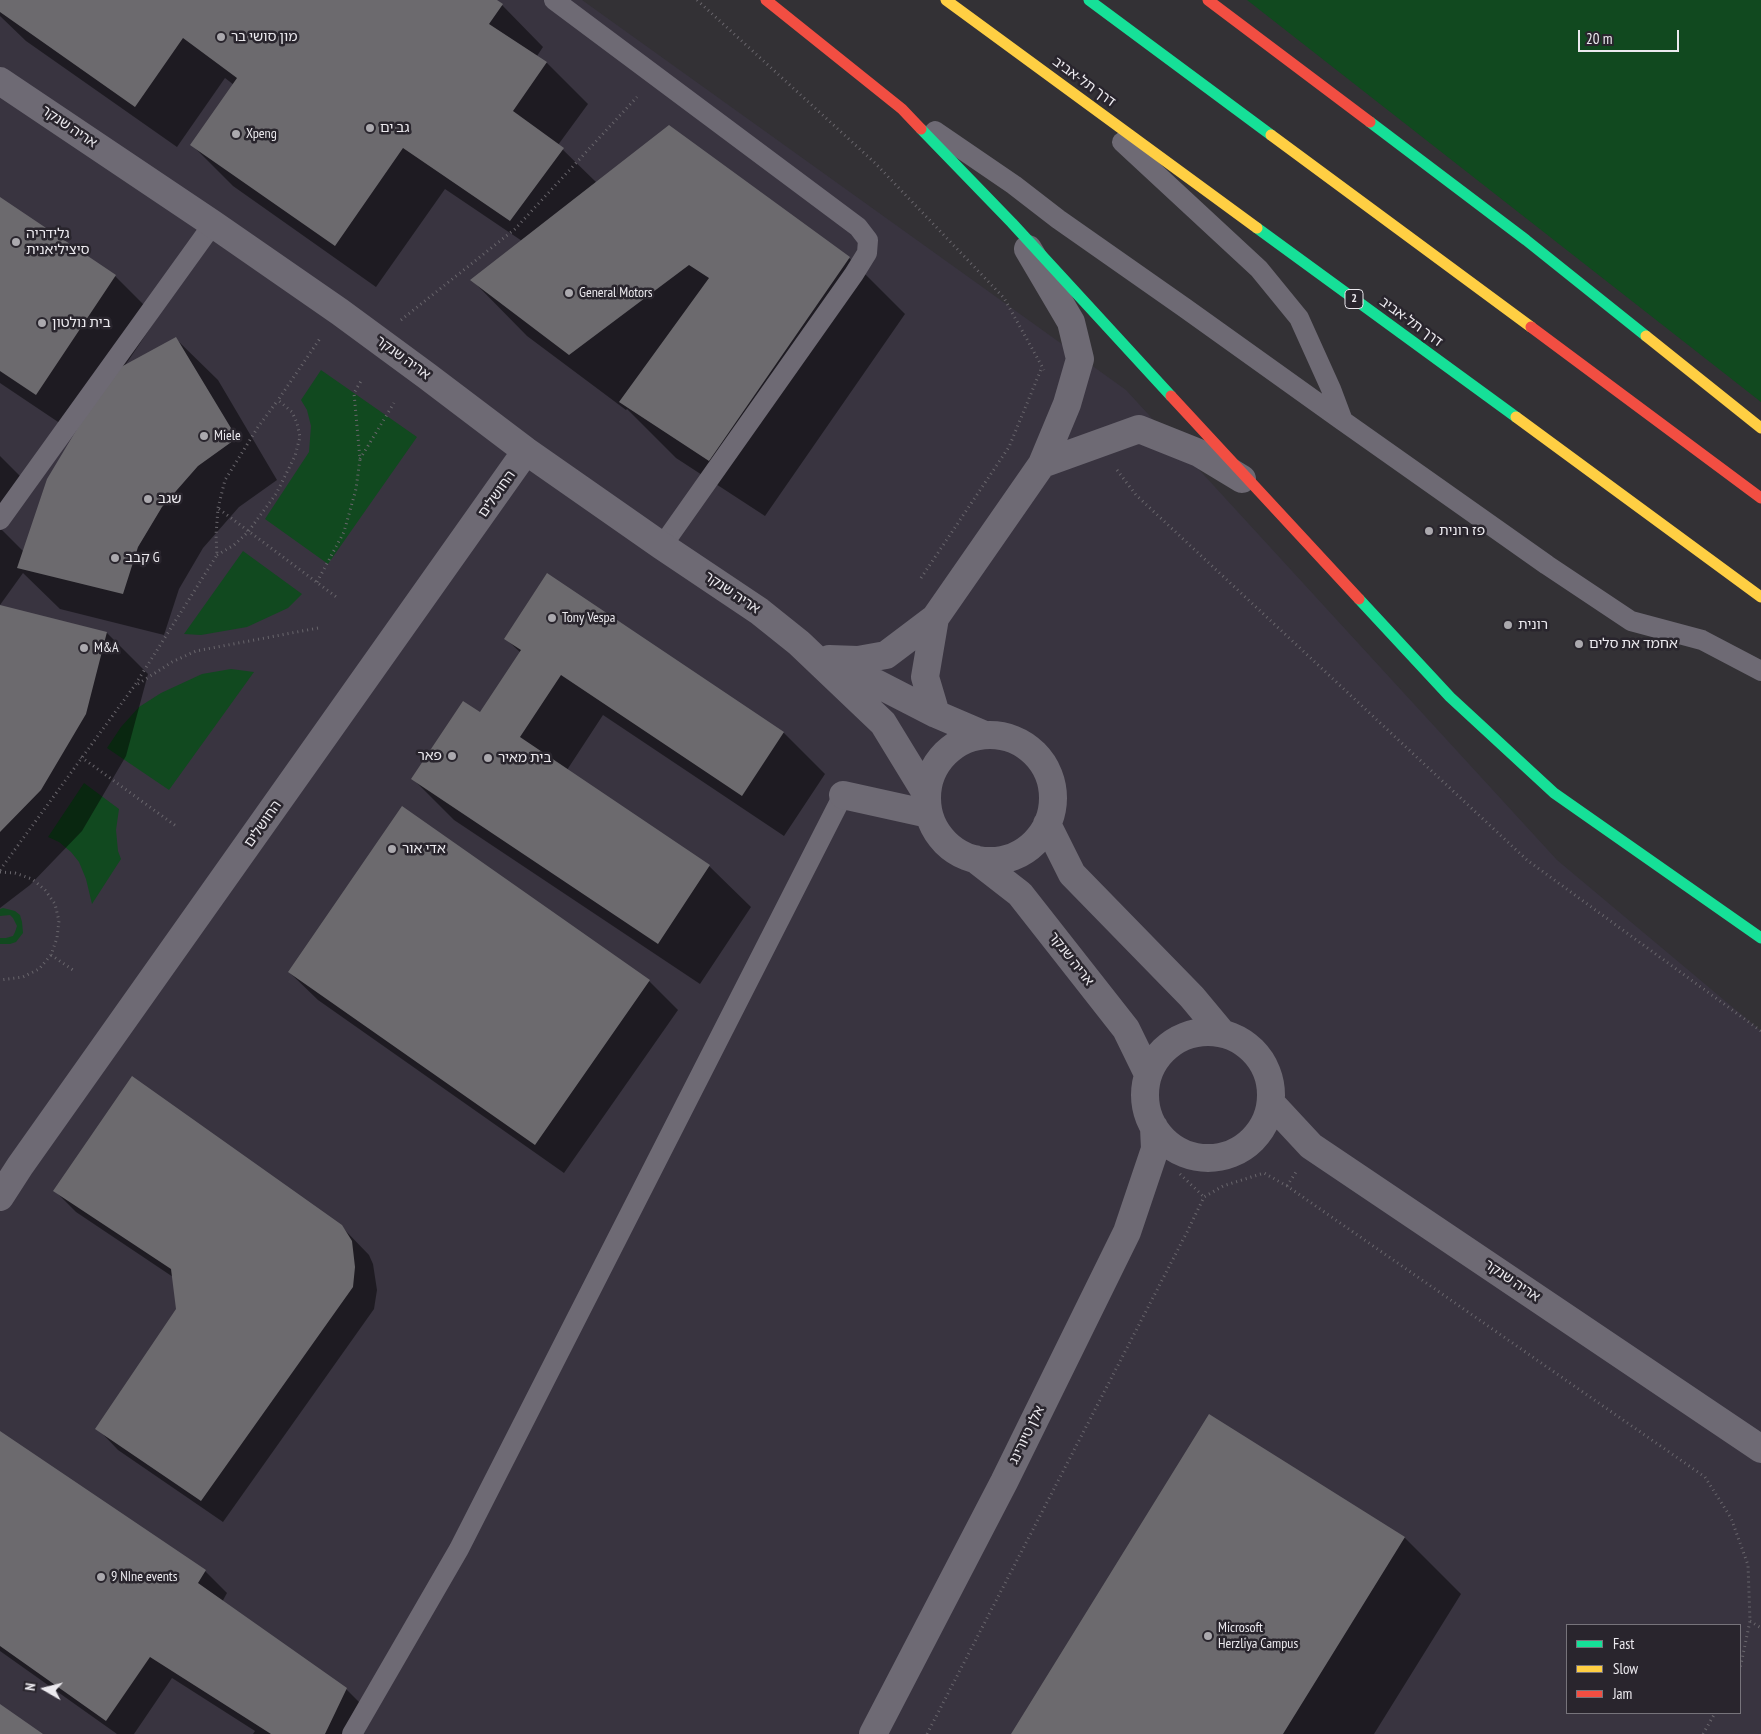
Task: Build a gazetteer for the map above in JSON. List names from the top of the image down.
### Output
{
  "streets": {
    "main road": ["דרך תל-אביב", "2"],
    "street": ["אריה שנקר", "החושלים", "אלן טיורינג"]
  },
  "crossings": [
    ["אריה שנקר", "החושלים"],
    ["אריה שנקר", "אלן טיורינג"]
  ],
  "places": [
    "מון סושי בר",
    "גב ים",
    "Xpeng",
    "גלידריה סיציליאנית",
    "General Motors",
    "בית נולטון",
    "Miele",
    "שגב",
    "פז רונית",
    "קבב G",
    "Tony Vespa",
    "רונית",
    "אחמד את סלים",
    "M&A",
    "פאר",
    "בית מאיר",
    "אדי אור",
    "9 NIne events",
    "Microsoft Herzliya Campus"
  ],
  "legend": ["Fast", "Slow", "Jam"],
  "scale_bar": "20 m",
  "north": "left"
}
